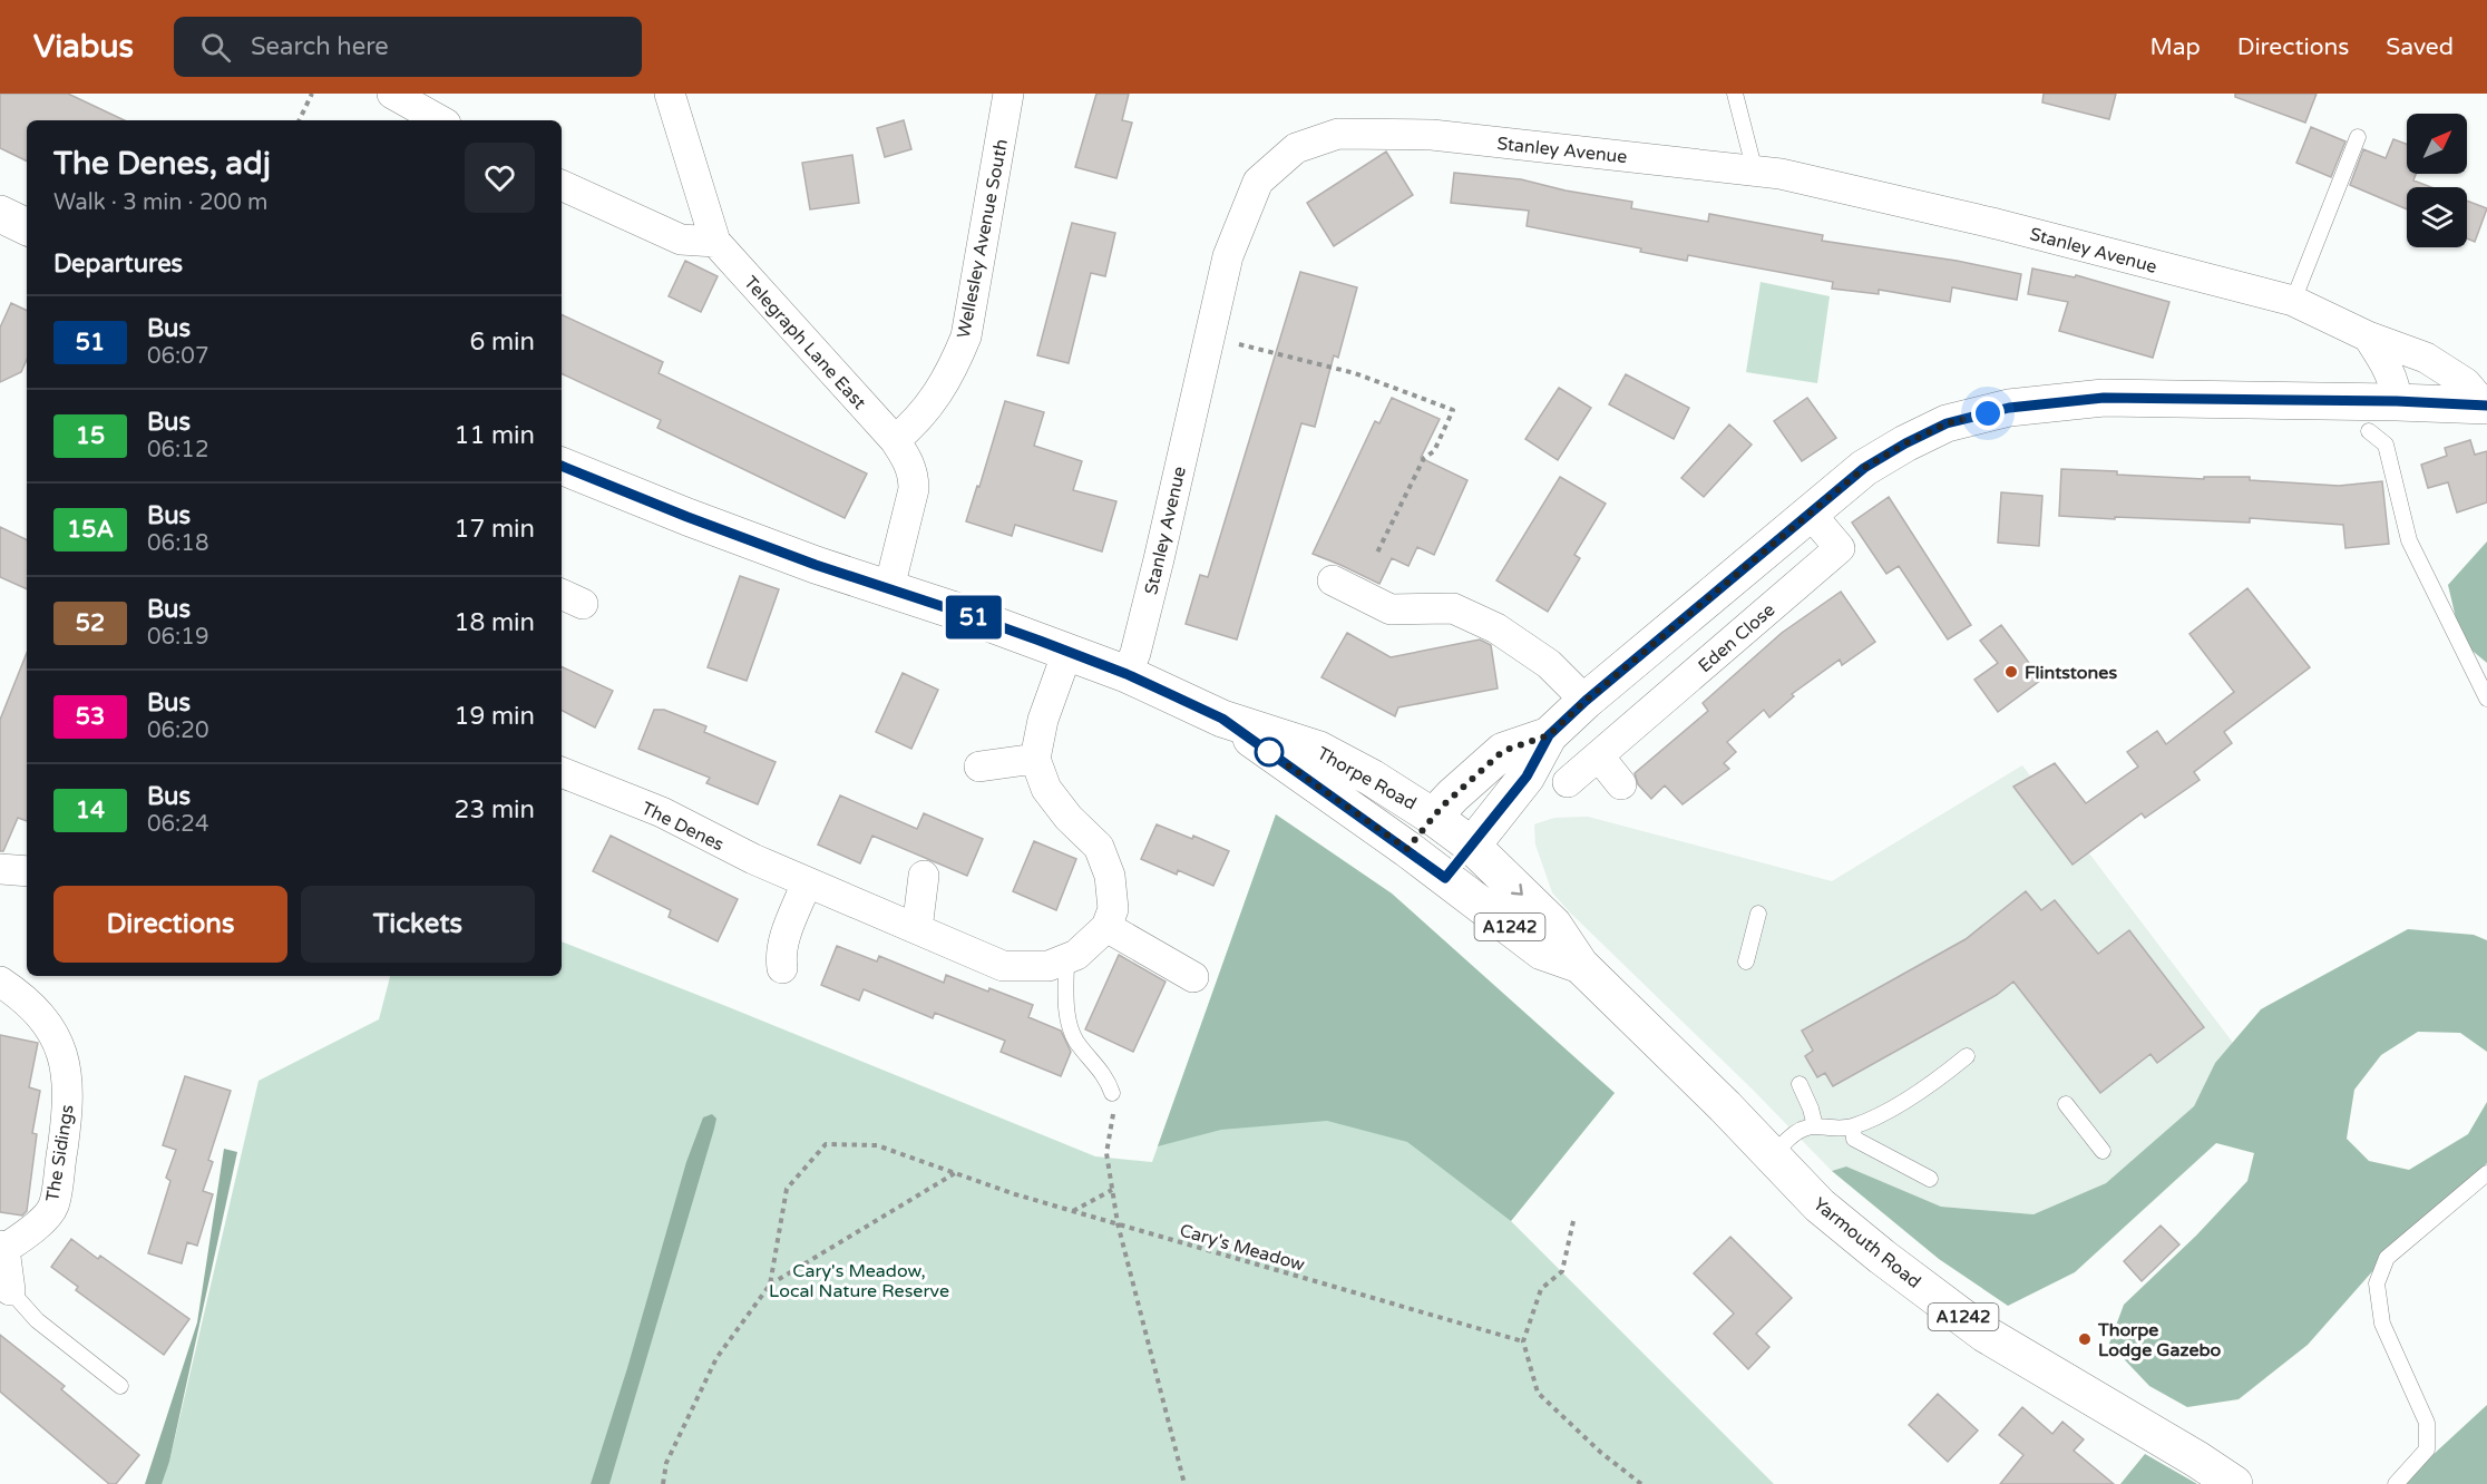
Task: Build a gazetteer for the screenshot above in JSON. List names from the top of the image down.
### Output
{
  "streets": {
    "main road": ["Thorpe Road", "A1242", "Yarmouth Road"],
    "street": [
      "Stanley Avenue",
      "Wellesley Avenue South",
      "Telegraph Lane East",
      "Eden Close",
      "The Denes",
      "The Sidings"
    ],
    "path": ["Cary's Meadow"]
  },
  "crossings": [
    ["Stanley Avenue", "Thorpe Road"],
    ["Wellesley Avenue South", "Telegraph Lane East"],
    ["Telegraph Lane East", "Thorpe Road"],
    ["Thorpe Road", "Yarmouth Road"]
  ],
  "parks": ["Cary's Meadow, Local Nature Reserve"],
  "places": ["Flintstones", "Thorpe Lodge Gazebo"],
  "lines": ["bus line 51"],
  "north": "top right",
  "page": {
    "header": "Viabus",
    "search": "Search here",
    "nav": ["Map", "Directions", "Saved"],
    "on_map": "51",
    "heading": [
      ["The Denes, adj", "Walk · 3 min · 200 m"],
      "Departures"
    ],
    "list": [
      {
        "mark": "51",
        "name": "Bus",
        "note": "06:07",
        "value": "6 min"
      },
      {
        "mark": "15",
        "name": "Bus",
        "note": "06:12",
        "value": "11 min"
      },
      {
        "mark": "15A",
        "name": "Bus",
        "note": "06:18",
        "value": "17 min"
      },
      {
        "mark": "52",
        "name": "Bus",
        "note": "06:19",
        "value": "18 min"
      },
      {
        "mark": "53",
        "name": "Bus",
        "note": "06:20",
        "value": "19 min"
      },
      {
        "mark": "14",
        "name": "Bus",
        "note": "06:24",
        "value": "23 min"
      }
    ],
    "buttons": ["Directions", "Tickets"]
  }
}
